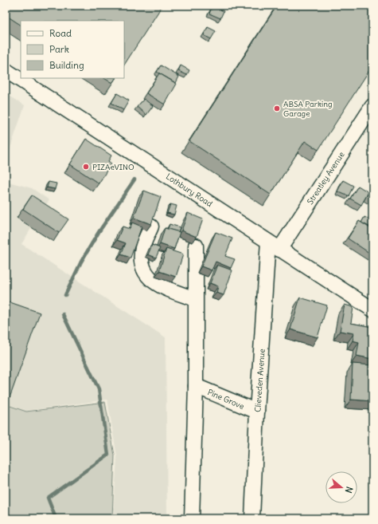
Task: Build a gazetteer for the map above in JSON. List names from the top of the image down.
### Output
{
  "streets": {
    "street": [
      "Streatley Avenue",
      "Lothbury Road",
      "Clieveden Avenue",
      "Pine Grove"
    ]
  },
  "crossings": [
    ["Streatley Avenue", "Lothbury Road"],
    ["Streatley Avenue", "Clieveden Avenue"],
    ["Lothbury Road", "Clieveden Avenue"],
    ["Clieveden Avenue", "Pine Grove"]
  ],
  "places": ["ABSA Parking Garage", "PIZAeVINO"],
  "legend": ["Road", "Park", "Building"],
  "north": "right"
}
